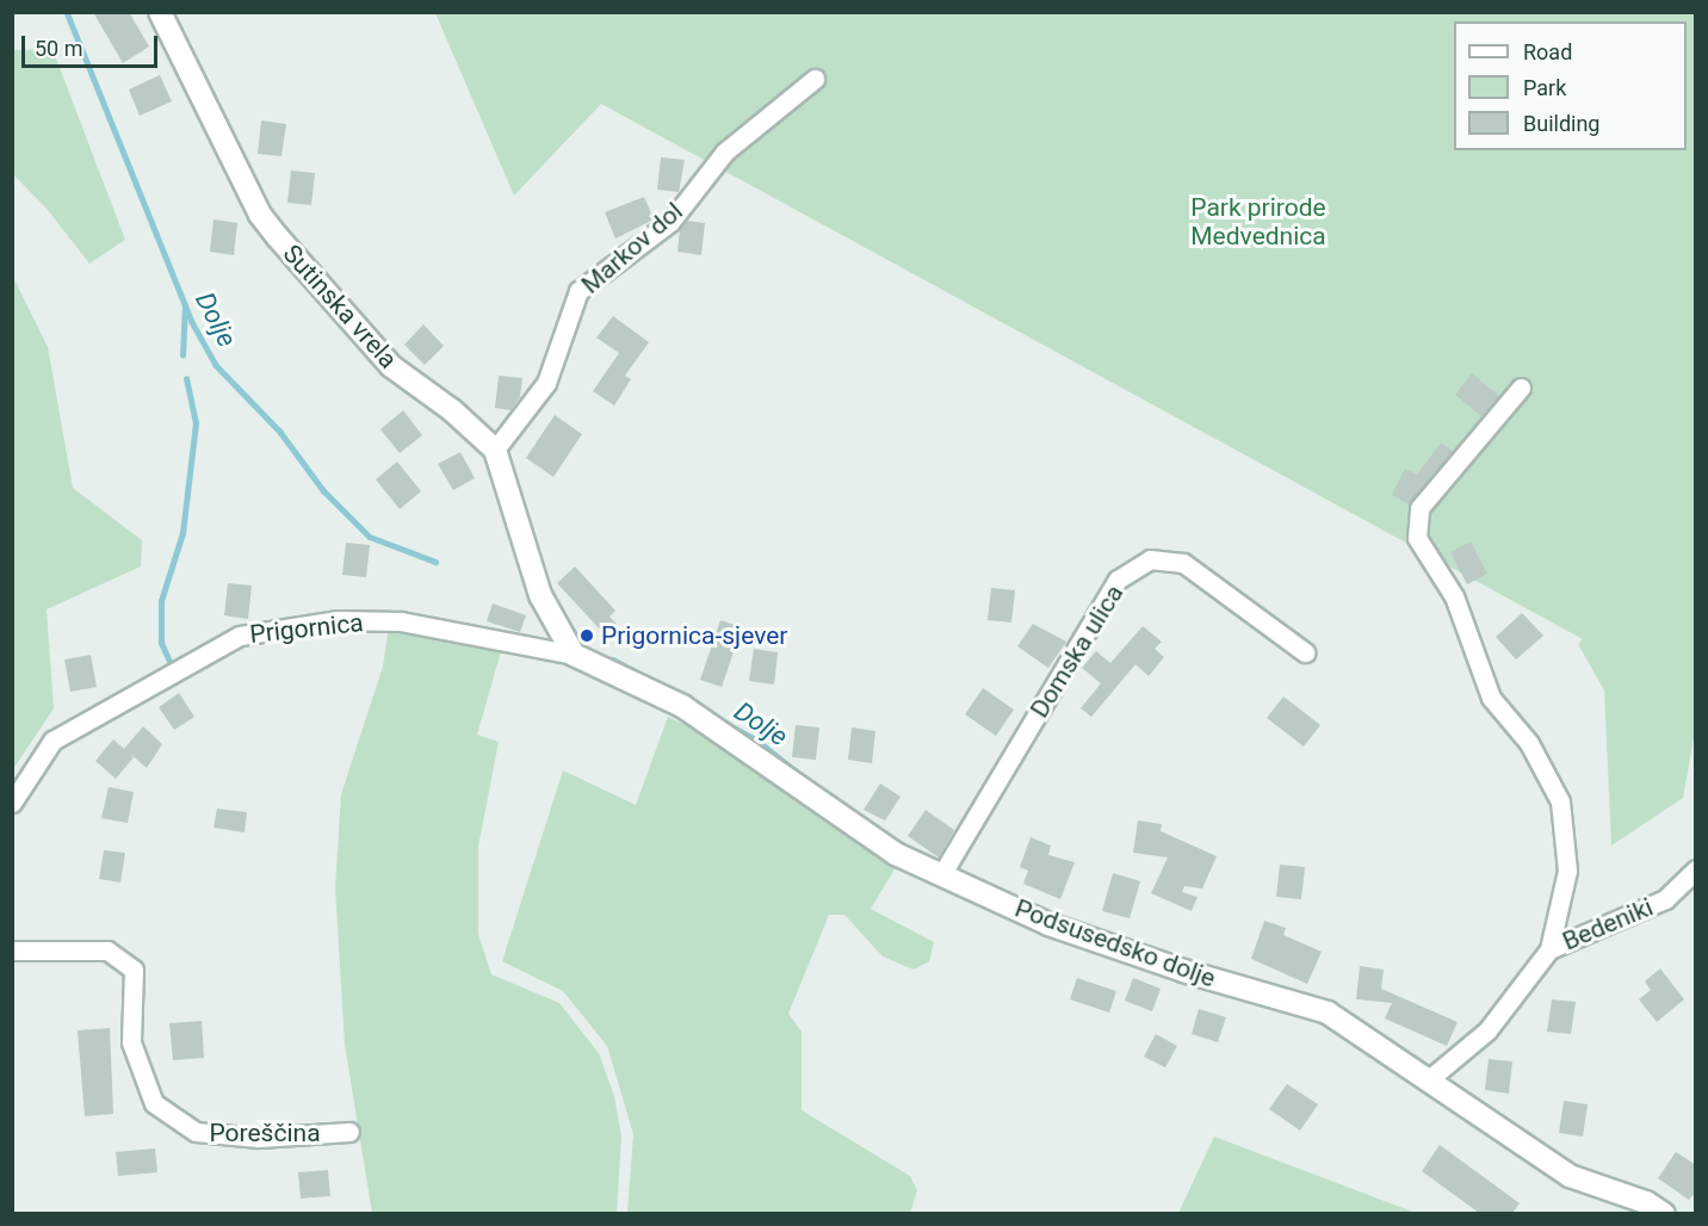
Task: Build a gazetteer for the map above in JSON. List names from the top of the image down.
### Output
{
  "streets": {
    "street": [
      "Markov dol",
      "Sutinska vrela",
      "Prigornica",
      "Domska ulica",
      "Bedeniki",
      "Podsusedsko dolje",
      "Poreščina"
    ]
  },
  "crossings": [
    ["Markov dol", "Sutinska vrela"],
    ["Prigornica", "Podsusedsko dolje"],
    ["Domska ulica", "Podsusedsko dolje"]
  ],
  "water": ["Dolje"],
  "parks": ["Park prirode Medvednica"],
  "places": ["Prigornica-sjever"],
  "legend": ["Road", "Park", "Building"],
  "scale_bar": "50 m"
}
